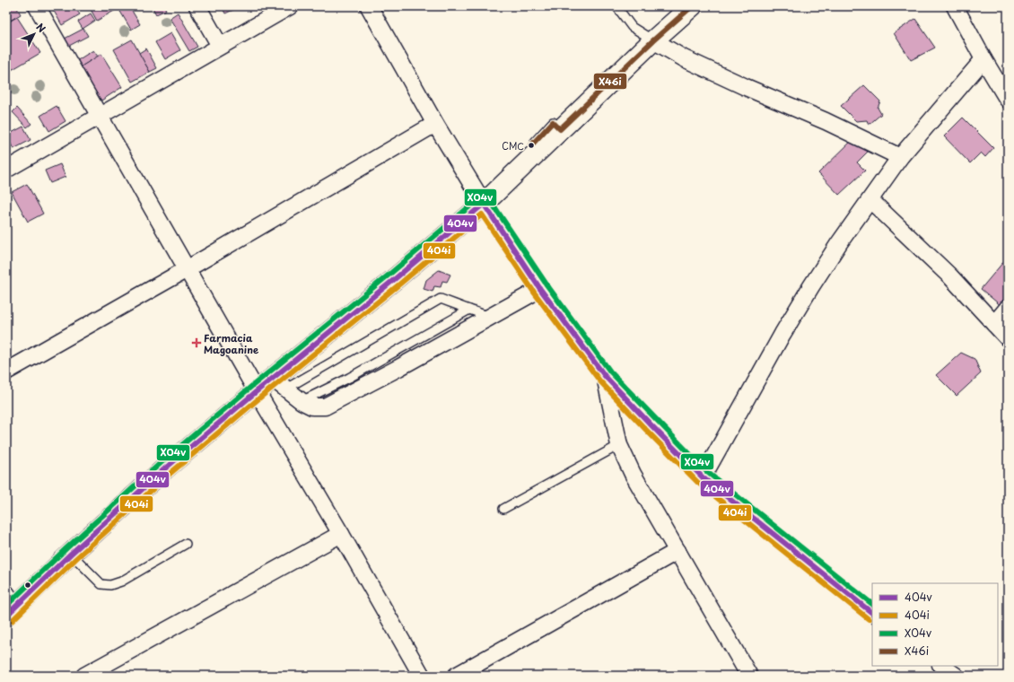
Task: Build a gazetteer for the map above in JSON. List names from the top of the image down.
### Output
{
  "places": {
    "other": ["CMC"],
    "health": ["Farmacia Magoanine"]
  },
  "lines": [
    "transit line X46i",
    "transit line X04v",
    "transit line 404v",
    "transit line 404i"
  ],
  "legend": [
    "404v",
    "404i",
    "X04v",
    "X46i"
  ],
  "north": "top right"
}
